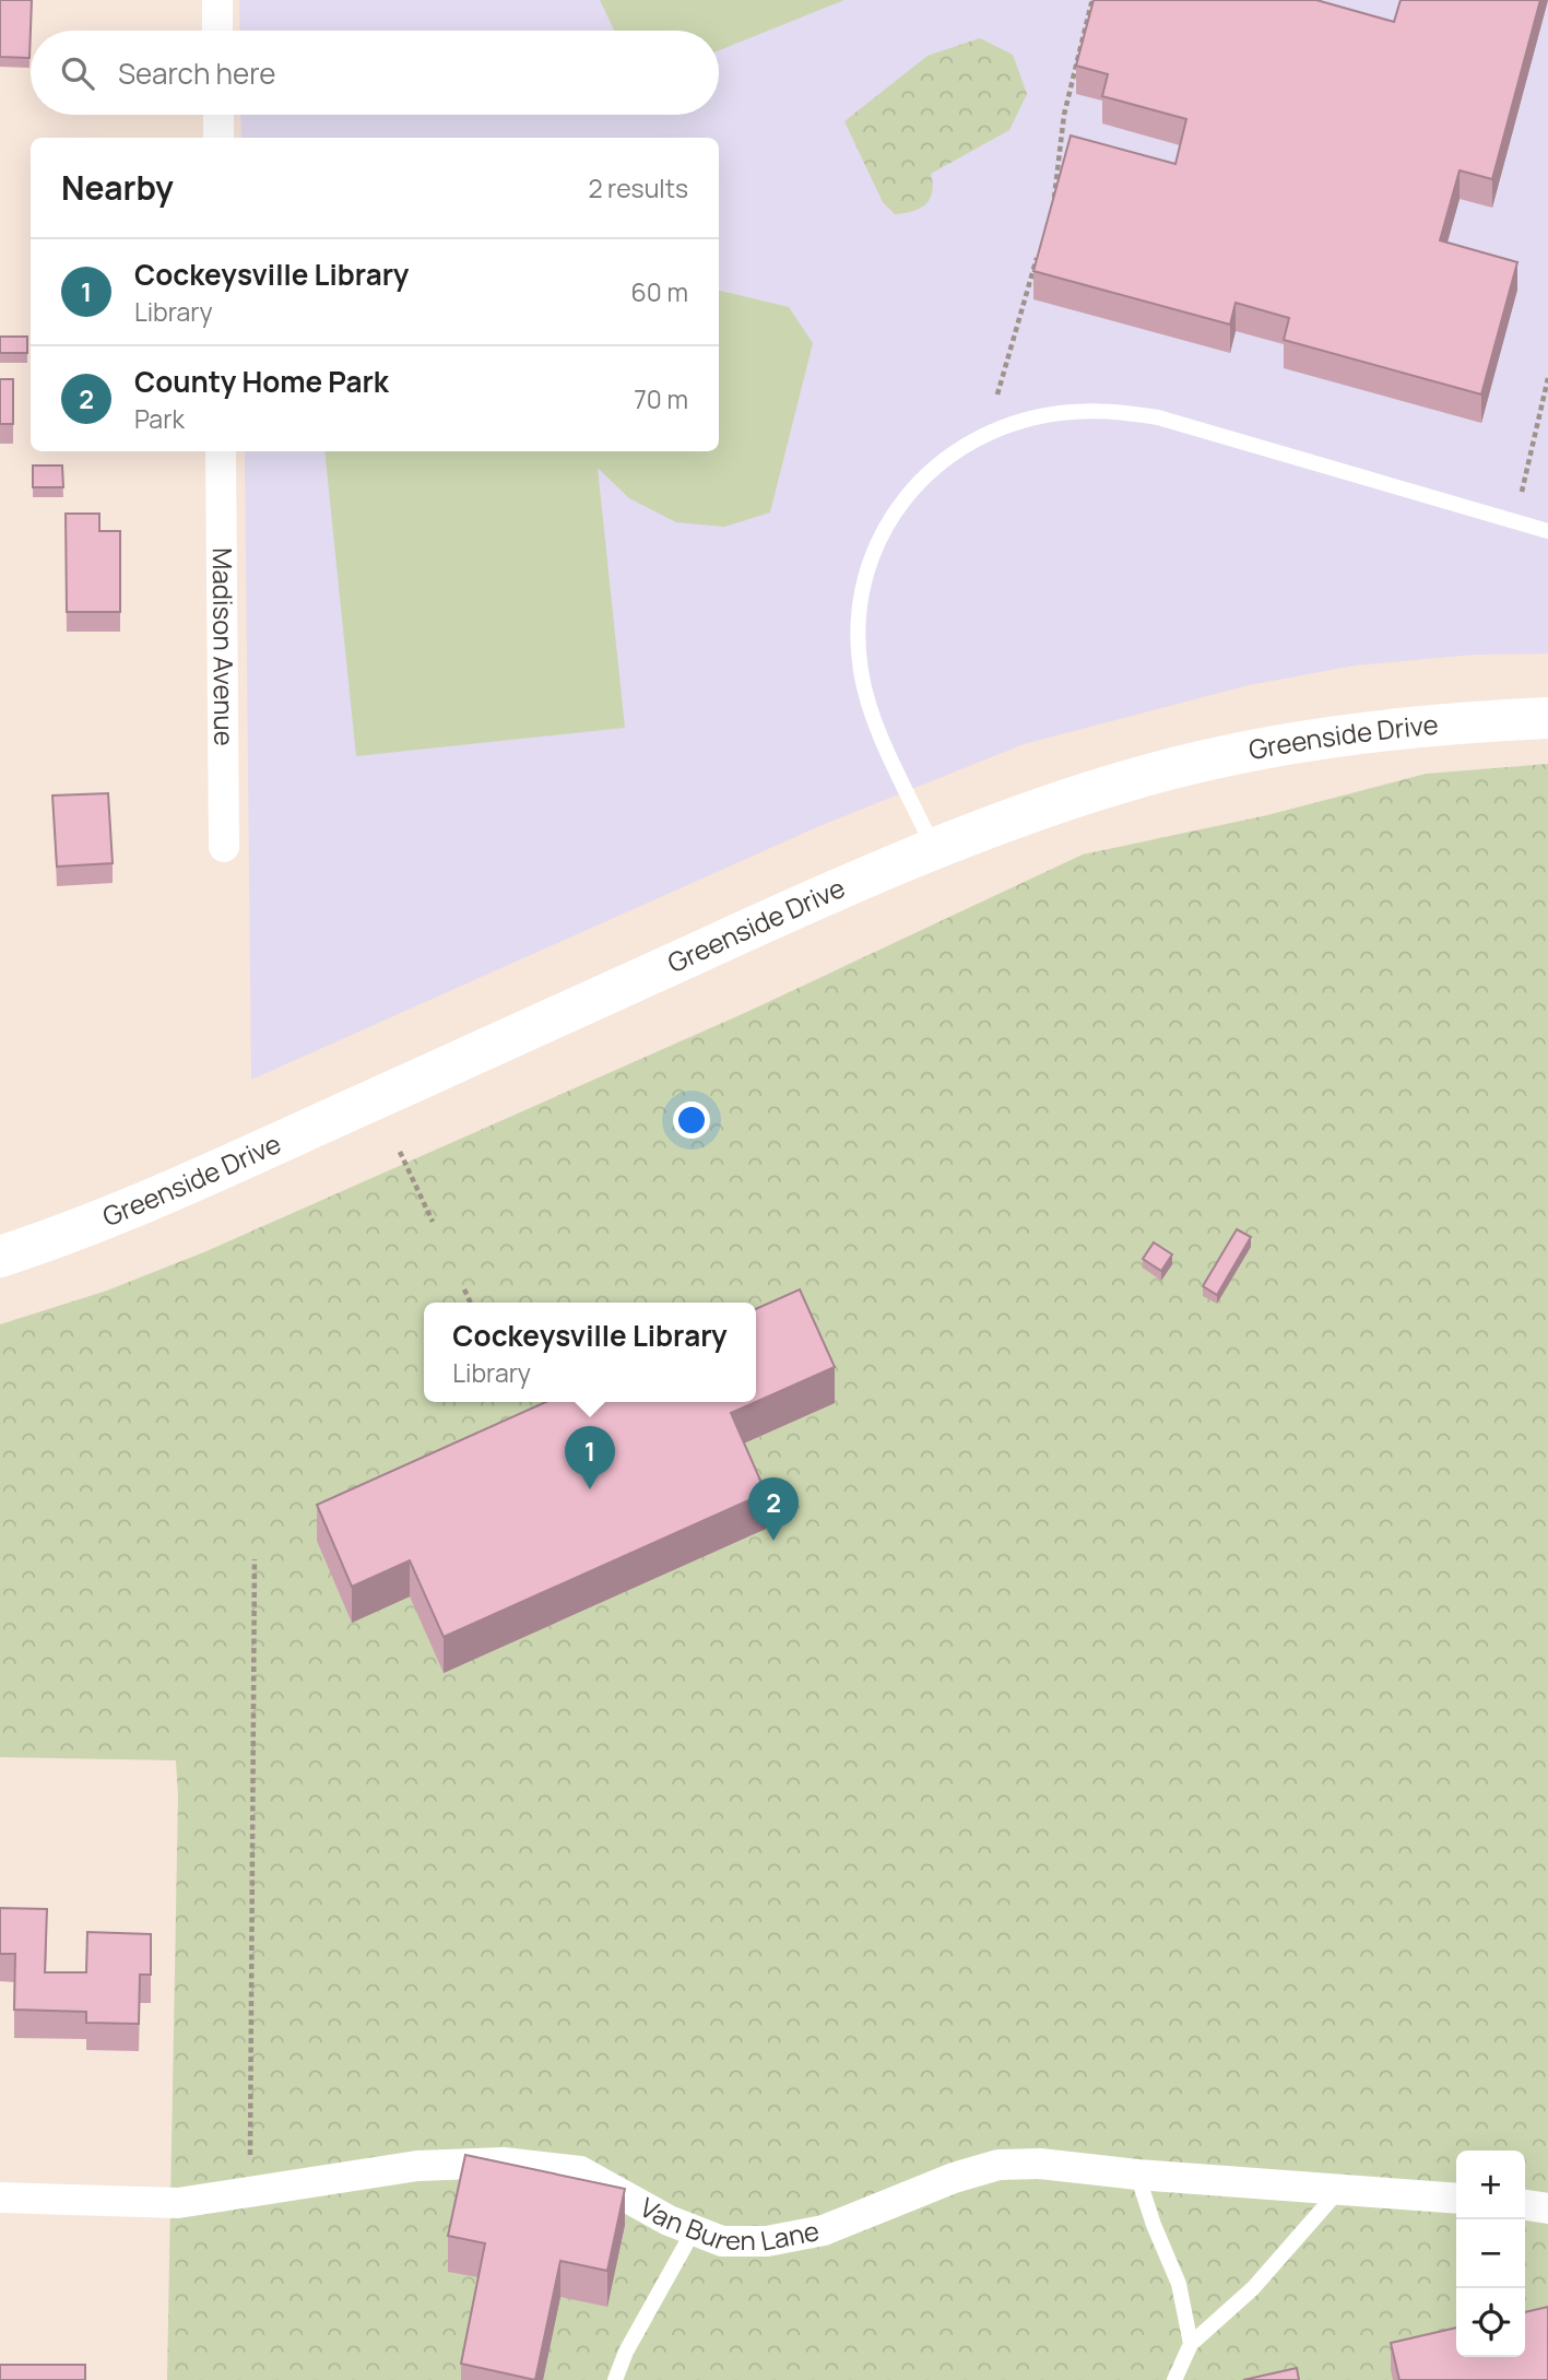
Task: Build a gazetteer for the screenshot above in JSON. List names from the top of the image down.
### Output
{
  "streets": {
    "street": ["Madison Avenue", "Greenside Drive", "Van Buren Lane"]
  },
  "page": {
    "search": "Search here",
    "heading": ["Nearby", "2 results"],
    "list": [
      {
        "mark": "1",
        "name": "Cockeysville Library",
        "note": "Library",
        "value": "60 m"
      },
      {
        "mark": "2",
        "name": "County Home Park",
        "note": "Park",
        "value": "70 m"
      }
    ],
    "popup": ["Cockeysville Library", "Library"],
    "pins": ["1", "2"],
    "map_buttons": ["+", "−"]
  }
}
